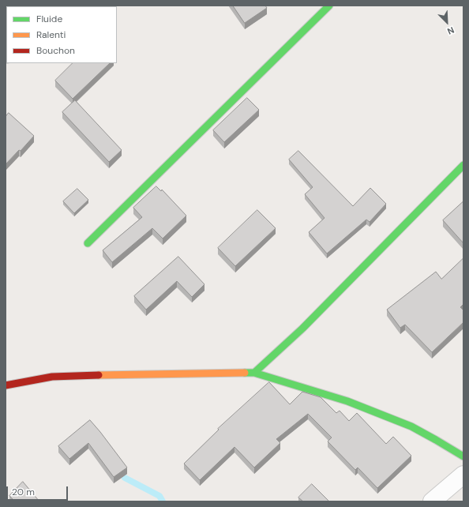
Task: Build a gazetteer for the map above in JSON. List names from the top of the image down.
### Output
{
  "legend": ["Fluide", "Ralenti", "Bouchon"],
  "scale_bar": "20 m",
  "north": "bottom right"
}
